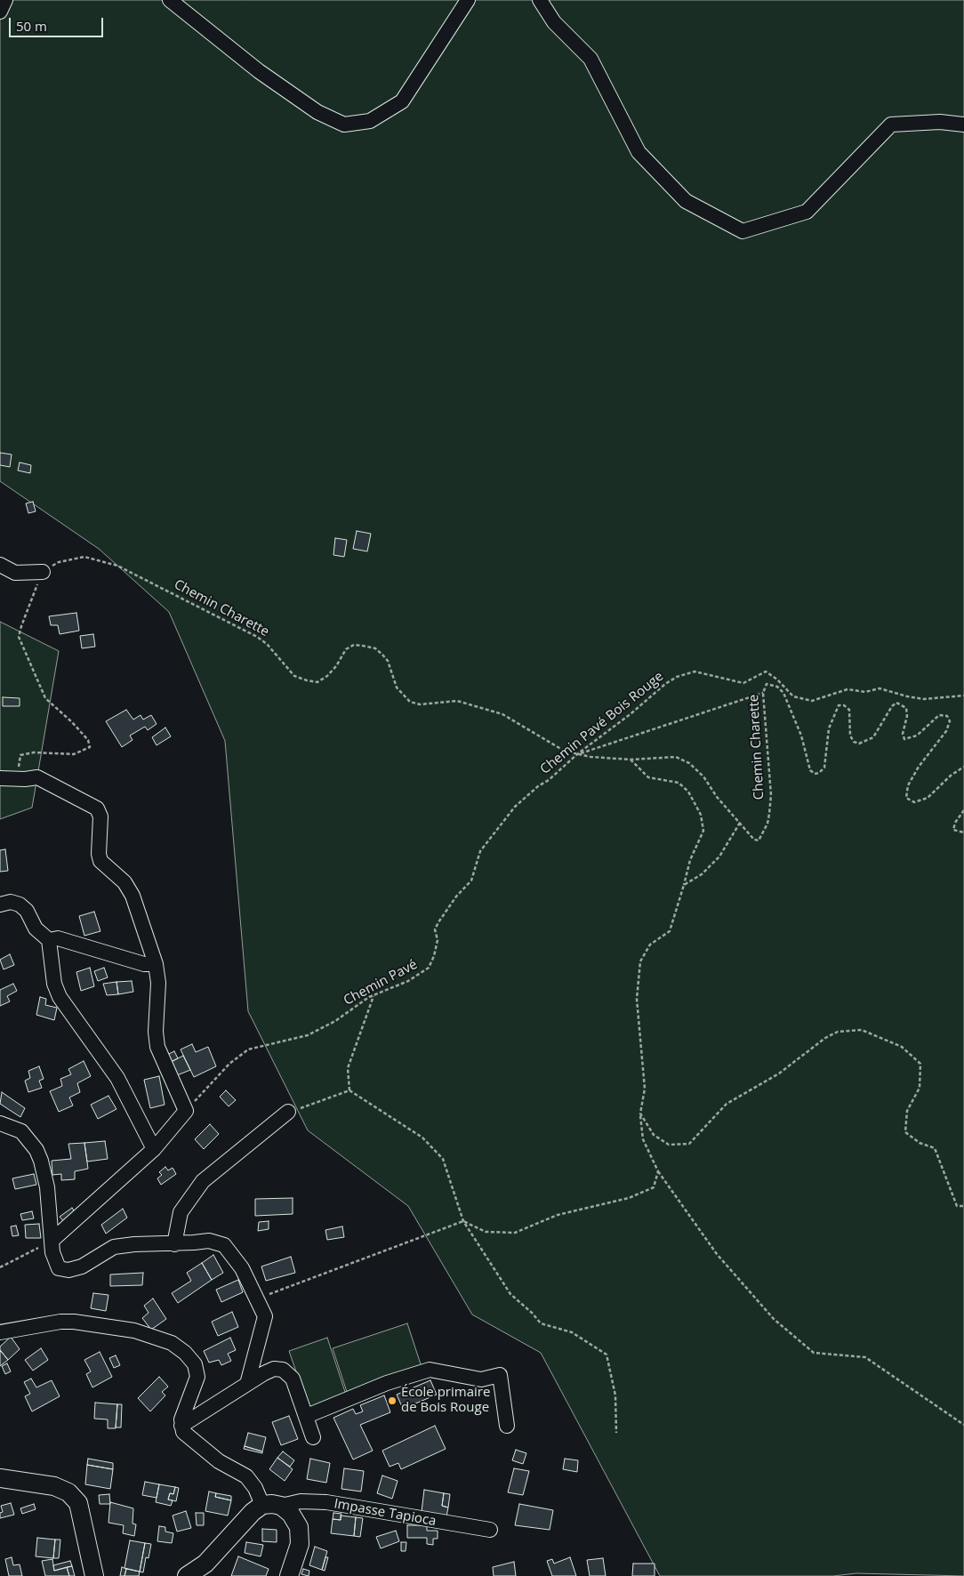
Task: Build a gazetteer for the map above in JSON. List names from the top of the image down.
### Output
{
  "streets": {
    "street": ["Impasse Tapioca"],
    "path": ["Chemin Charette", "Chemin Pavé Bois Rouge", "Chemin Pavé"]
  },
  "crossings": [
    ["Chemin Charette", "Chemin Pavé Bois Rouge"],
    ["Chemin Pavé Bois Rouge", "Chemin Pavé"]
  ],
  "places": ["École primaire de Bois Rouge"],
  "scale_bar": "50 m"
}
